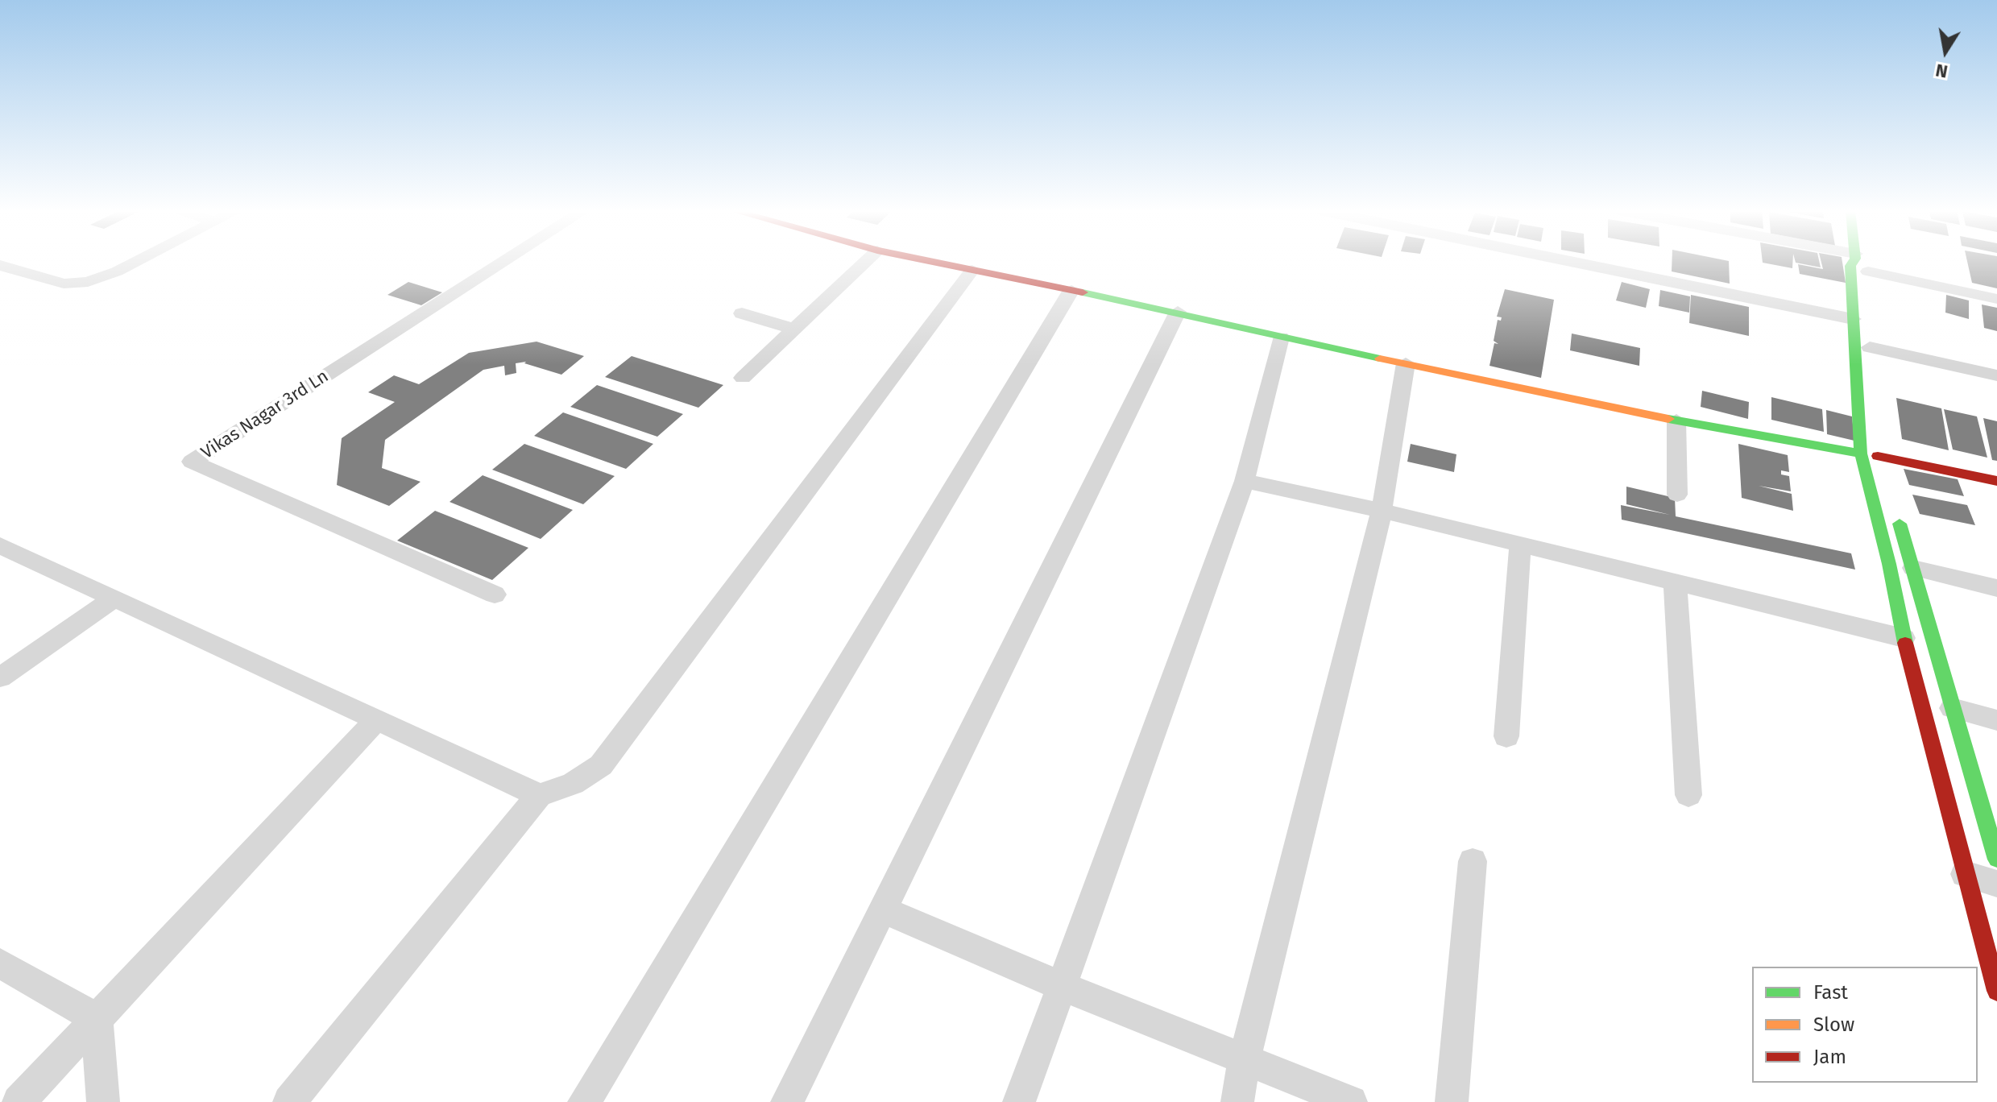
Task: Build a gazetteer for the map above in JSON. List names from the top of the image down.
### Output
{
  "streets": {
    "street": ["Vikas Nagar 3rd Ln"]
  },
  "legend": ["Fast", "Slow", "Jam"],
  "north": "bottom"
}
